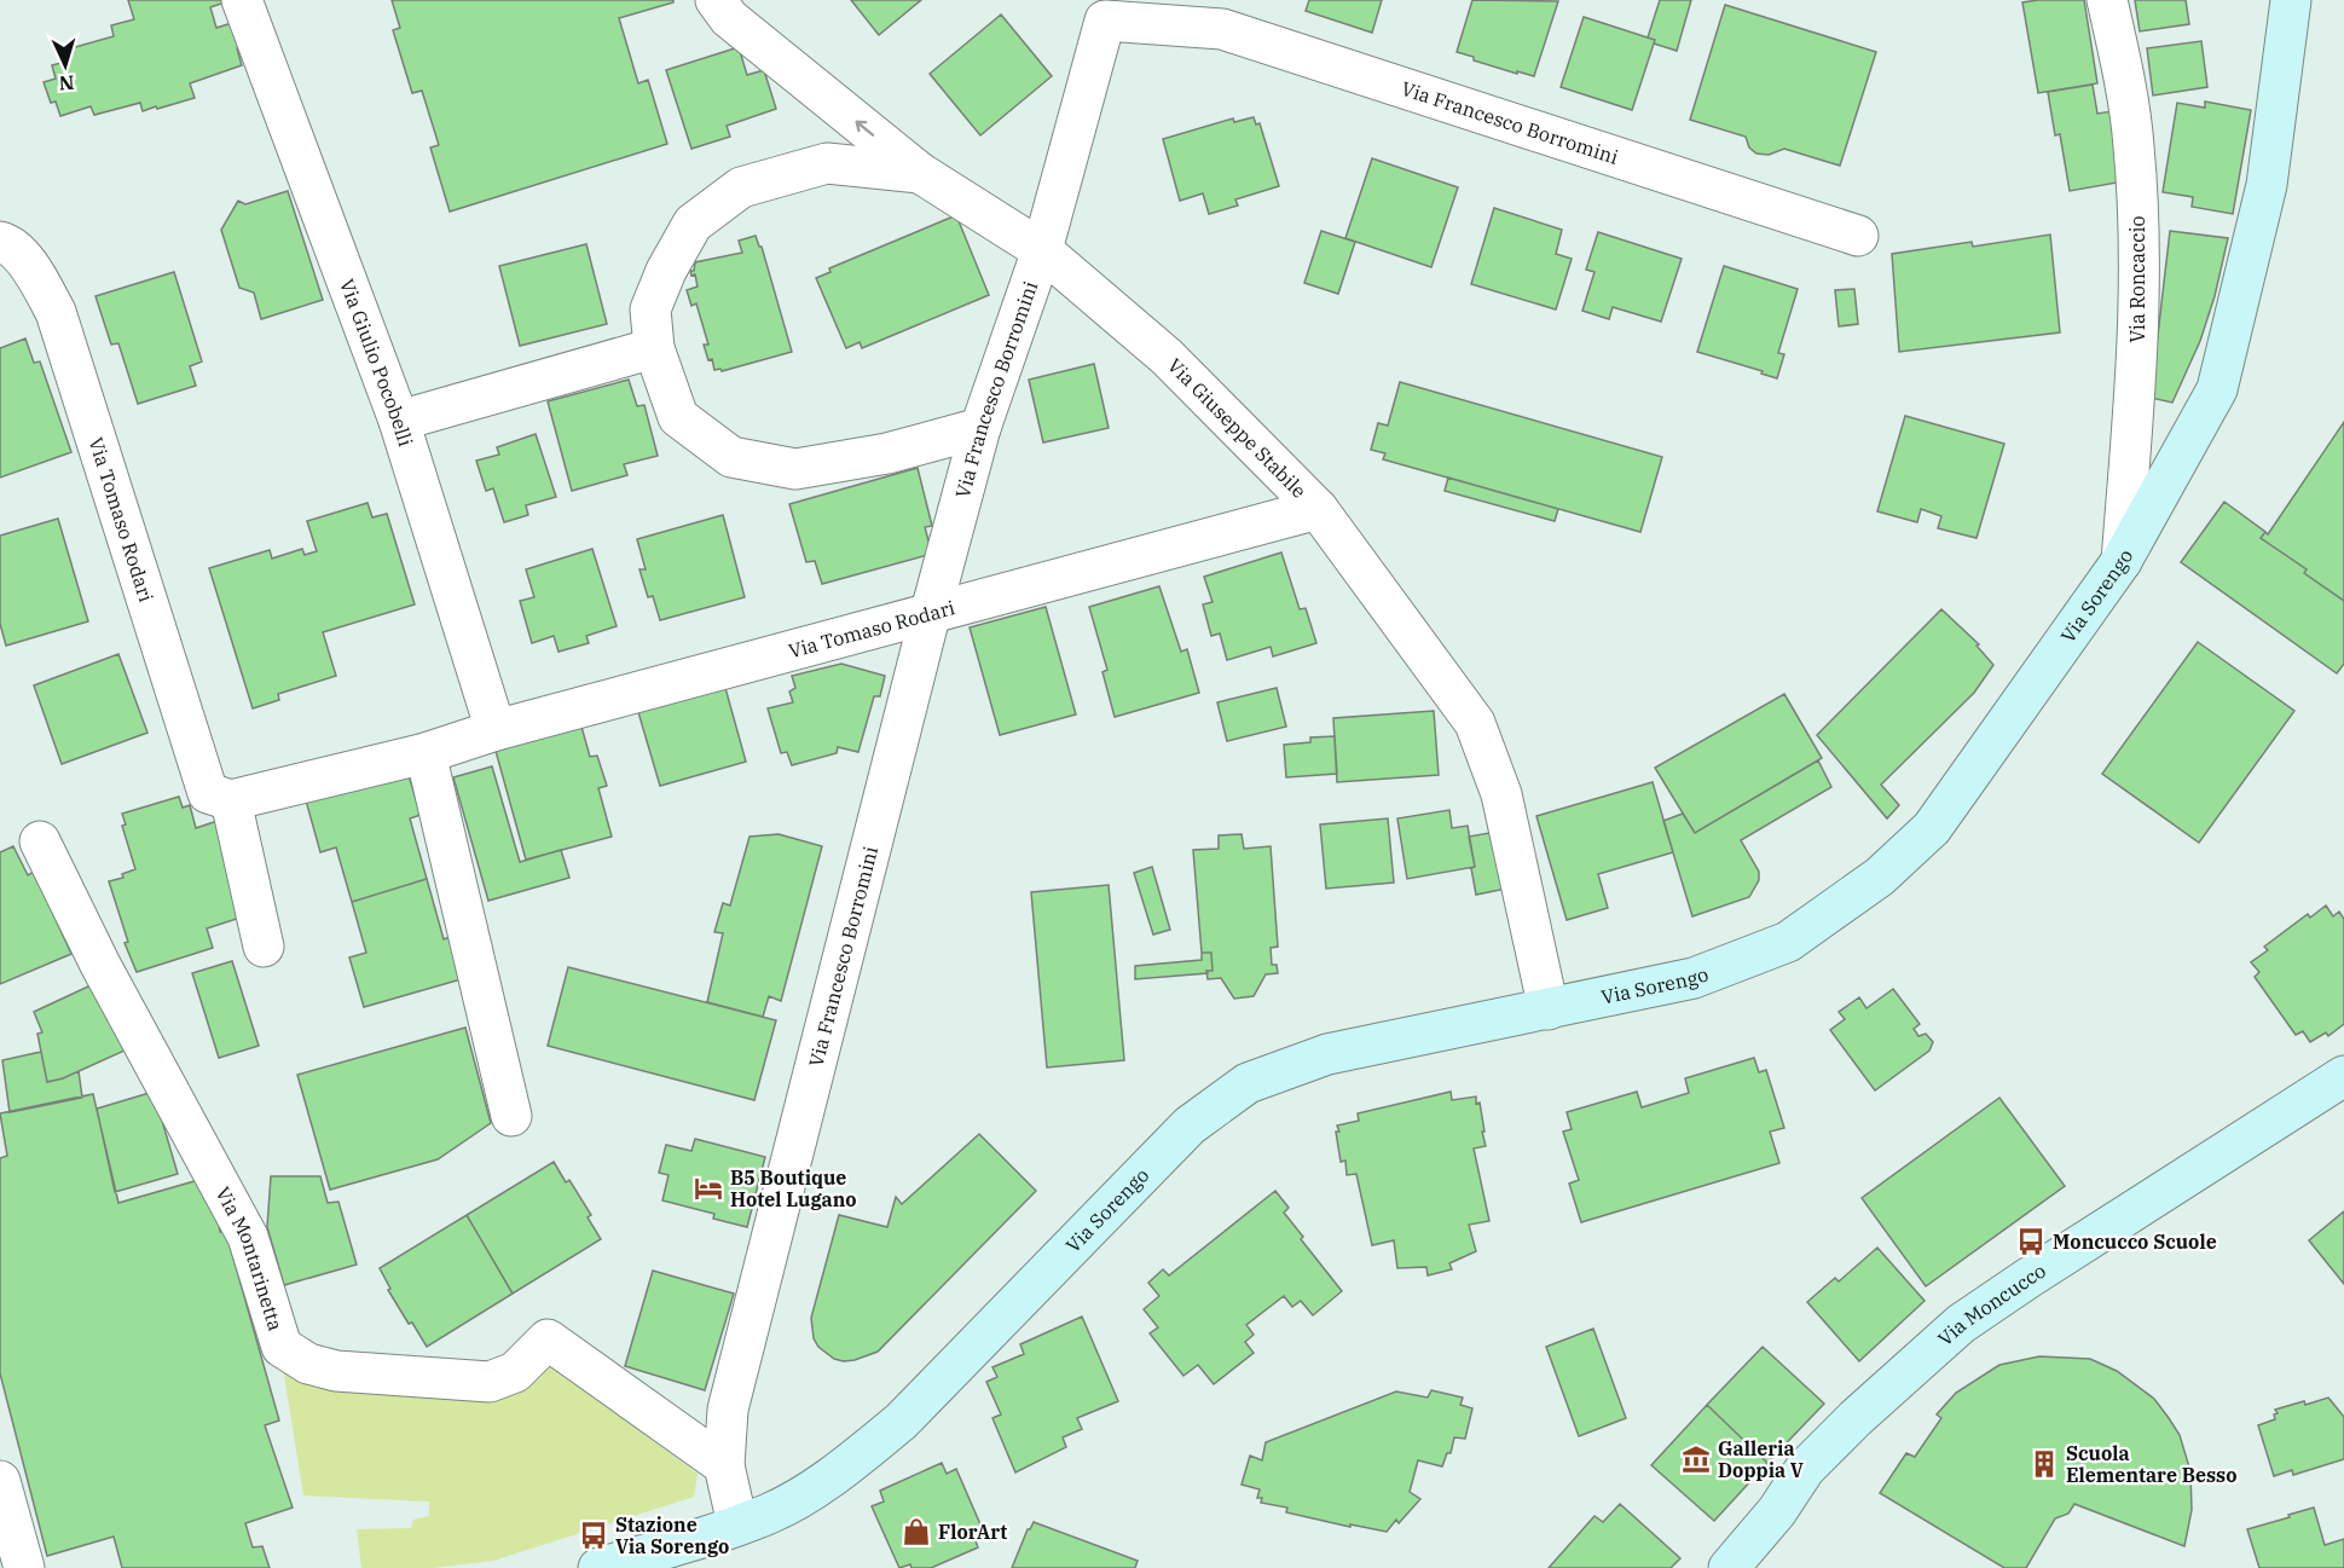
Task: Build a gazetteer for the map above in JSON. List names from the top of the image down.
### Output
{
  "streets": {
    "main road": ["Via Sorengo", "Via Moncucco"],
    "street": [
      "Via Francesco Borromini",
      "Via Roncaccio",
      "Via Giulio Pocobelli",
      "Via Giuseppe Stabile",
      "Via Tomaso Rodari",
      "Via Montarinetta"
    ]
  },
  "crossings": [
    ["Via Francesco Borromini", "Via Giuseppe Stabile"],
    ["Via Francesco Borromini", "Via Tomaso Rodari"],
    ["Via Francesco Borromini", "Via Sorengo"],
    ["Via Francesco Borromini", "Via Montarinetta"],
    ["Via Roncaccio", "Via Sorengo"],
    ["Via Giulio Pocobelli", "Via Tomaso Rodari"],
    ["Via Giuseppe Stabile", "Via Tomaso Rodari"],
    ["Via Giuseppe Stabile", "Via Sorengo"]
  ],
  "places": {
    "hotel": ["B5 Boutique Hotel Lugano"],
    "bus stop": ["Moncucco Scuole", "Stazione Via Sorengo"],
    "museum": ["Galleria Doppia V"],
    "building": ["Scuola Elementare Besso"],
    "shop": ["FlorArt"]
  },
  "north": "bottom"
}
